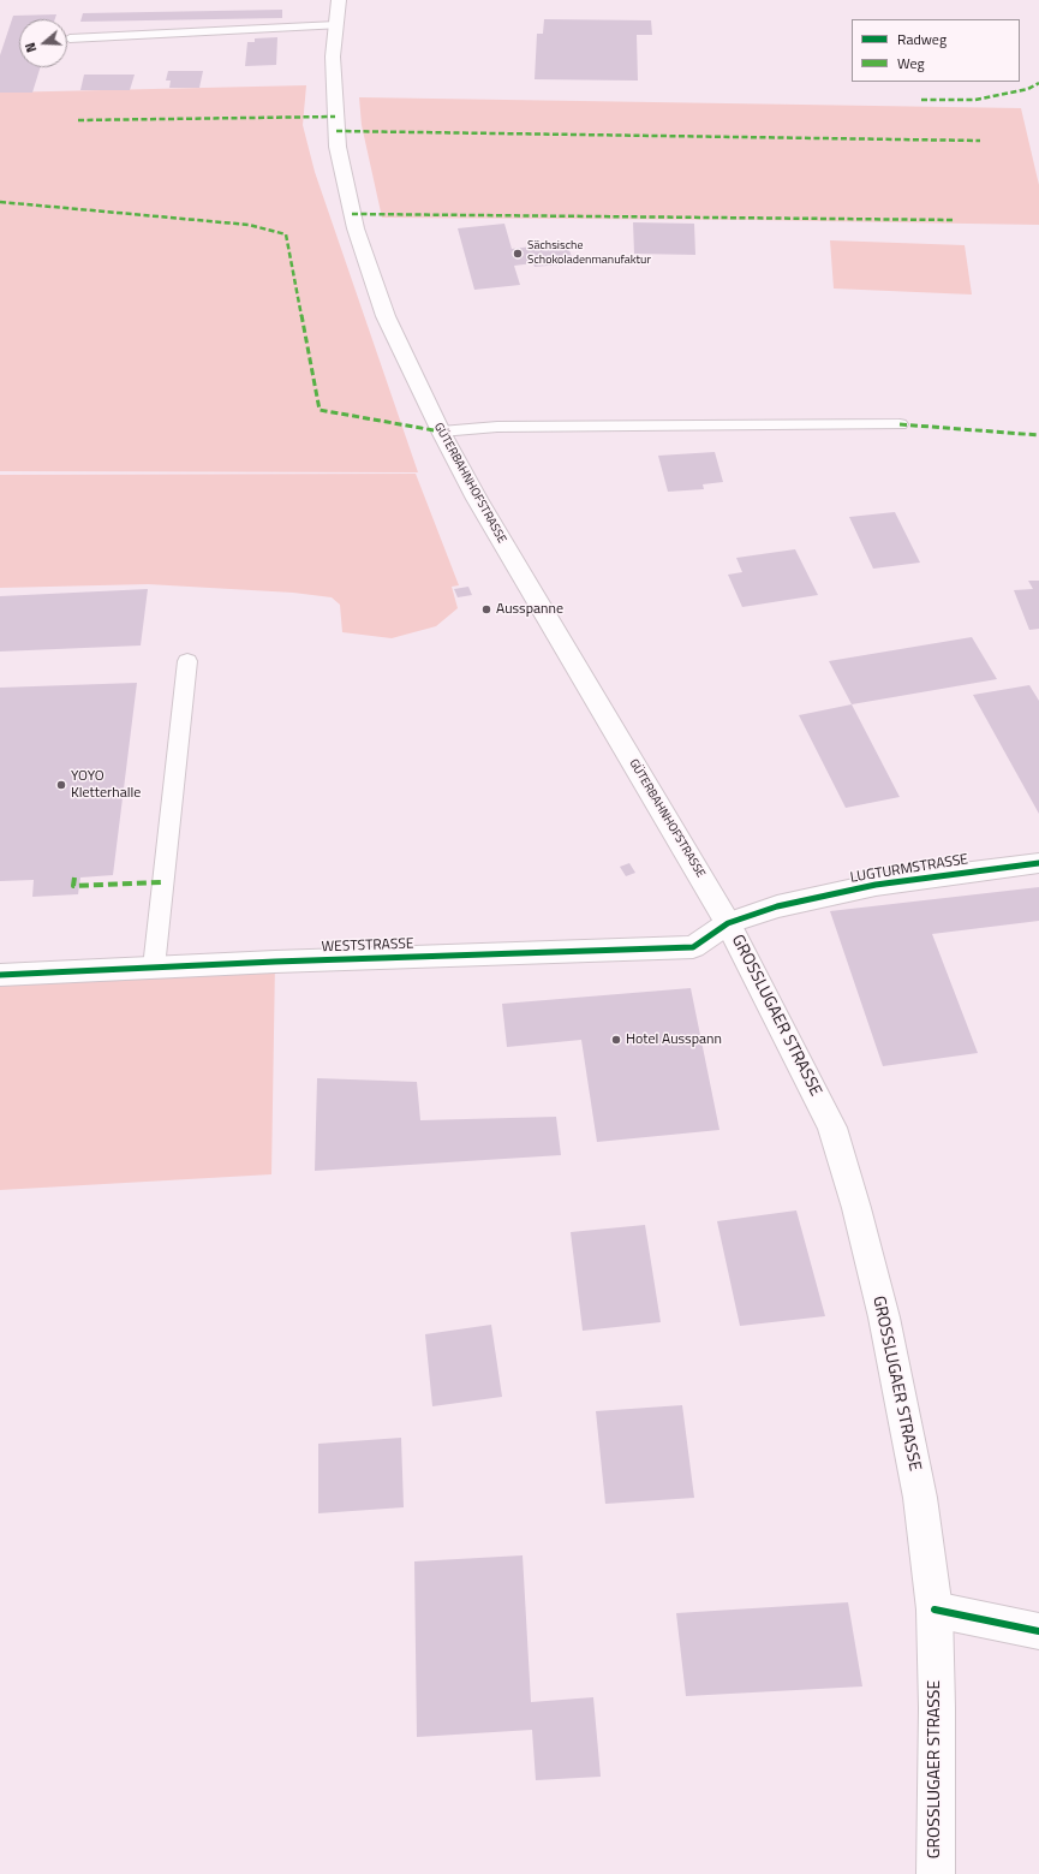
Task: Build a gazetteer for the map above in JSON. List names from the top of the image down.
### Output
{
  "streets": {
    "main road": [
      "GÜTERBAHNHOFSTRASSE",
      "LUGTURMSTRASSE",
      "WESTSTRASSE",
      "GROSSLUGAER STRASSE"
    ]
  },
  "crossings": [
    ["GÜTERBAHNHOFSTRASSE", "LUGTURMSTRASSE"],
    ["GÜTERBAHNHOFSTRASSE", "WESTSTRASSE"],
    ["GÜTERBAHNHOFSTRASSE", "GROSSLUGAER STRASSE"],
    ["LUGTURMSTRASSE", "WESTSTRASSE"],
    ["LUGTURMSTRASSE", "GROSSLUGAER STRASSE"],
    ["WESTSTRASSE", "GROSSLUGAER STRASSE"]
  ],
  "places": [
    "Sächsische Schokoladenmanufaktur",
    "Ausspanne",
    "YOYO Kletterhalle",
    "Hotel Ausspann"
  ],
  "legend": ["Radweg", "Weg"],
  "north": "left"
}
